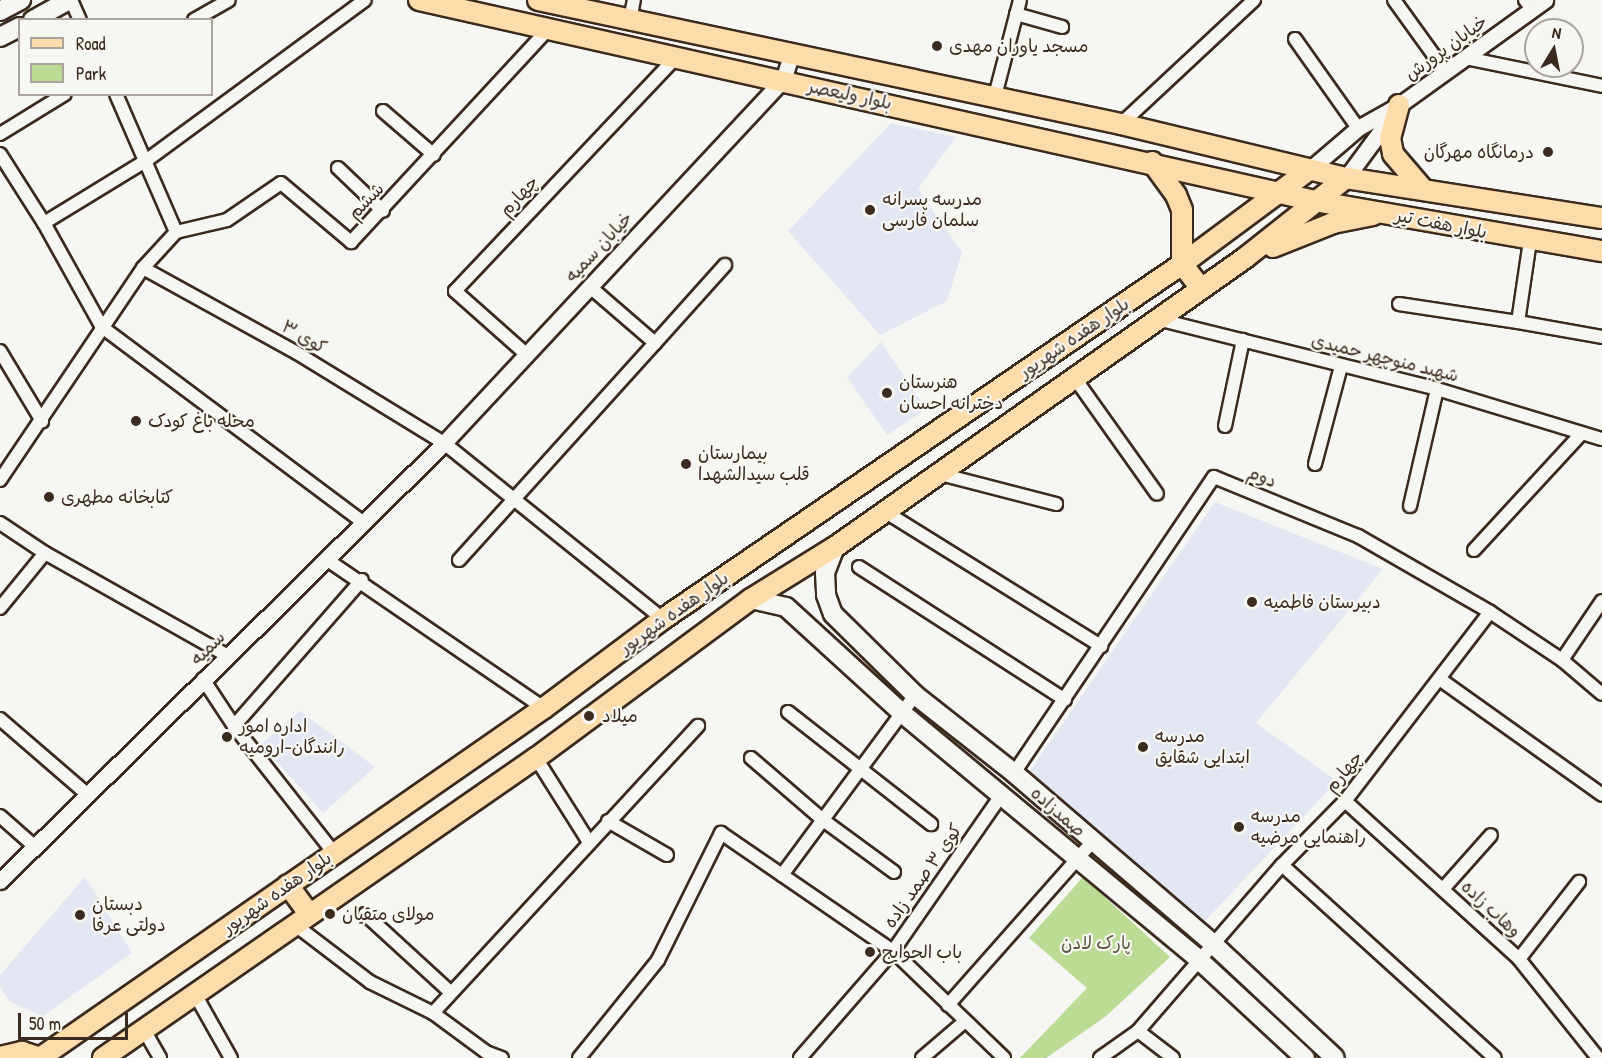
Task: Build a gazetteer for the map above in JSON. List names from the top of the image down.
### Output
{
  "streets": {
    "main road": [
      "بلوار ولیعصر",
      "بلوار هفت تیر",
      "بلوار هفده شهریور",
      "صمدزاده"
    ],
    "street": [
      "خیابان پرورش",
      "چهارم",
      "ششم",
      "خیابان سمیه",
      "کوی ۳",
      "شهبد منوچهر حمیدی",
      "دوم",
      "سمیه",
      "کوی ۳ صمد زاده",
      "وهاب زاده"
    ]
  },
  "crossings": [
    ["خیابان پرورش", "بلوار ولیعصر"],
    ["خیابان پرورش", "بلوار هفت تیر"],
    ["خیابان پرورش", "بلوار هفده شهریور"],
    ["بلوار ولیعصر", "چهارم"],
    ["بلوار ولیعصر", "ششم"],
    ["بلوار ولیعصر", "بلوار هفت تیر"],
    ["بلوار ولیعصر", "خیابان سمیه"],
    ["بلوار ولیعصر", "بلوار هفده شهریور"],
    ["چهارم", "خیابان سمیه"],
    ["چهارم", "دوم"],
    ["چهارم", "صمدزاده"],
    ["چهارم", "وهاب زاده"],
    ["بلوار هفت تیر", "بلوار هفده شهریور"],
    ["خیابان سمیه", "کوی ۳"],
    ["خیابان سمیه", "سمیه"],
    ["کوی ۳", "بلوار هفده شهریور"],
    ["کوی ۳", "سمیه"],
    ["بلوار هفده شهریور", "شهبد منوچهر حمیدی"],
    ["بلوار هفده شهریور", "صمدزاده"],
    ["دوم", "صمدزاده"],
    ["صمدزاده", "کوی ۳ صمد زاده"]
  ],
  "parks": ["پارک لادن"],
  "places": [
    "مسجد یاوران مهدی",
    "درمانگاه مهرگان",
    "مدرسه پسرانه سلمان فارسی",
    "هنرستان دخترانه احسان",
    "محله باغ کودک",
    "بیمارستان قلب سیدالشهدا",
    "کتابخانه مطهری",
    "دبیرستان فاطمیه",
    "میلاد",
    "اداره امور رانندگان-ارومیه",
    "مدرسه ابتدایی شقایق",
    "مدرسه راهنمایی مرضیه",
    "مولای متقیان",
    "دبستان دولتی عرفا",
    "باب الحوایج"
  ],
  "legend": ["Road", "Park"],
  "scale_bar": "50 m",
  "north": "top"
}
